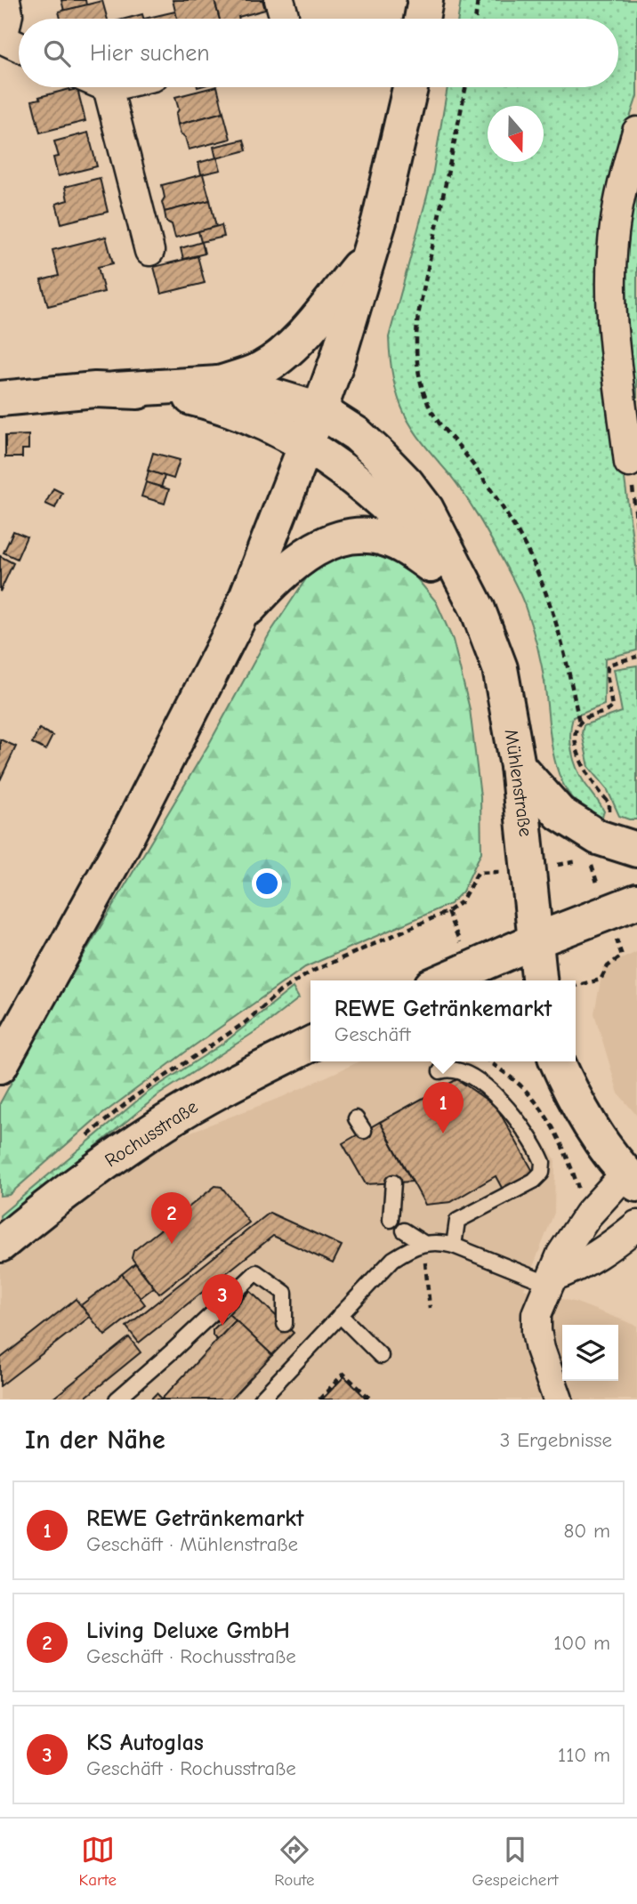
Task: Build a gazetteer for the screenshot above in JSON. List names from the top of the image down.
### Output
{
  "streets": {
    "main road": ["Mühlenstraße", "Rochusstraße"]
  },
  "north": "bottom",
  "page": {
    "search": "Hier suchen",
    "popup": ["REWE Getränkemarkt", "Geschäft"],
    "pins": ["1", "2", "3"],
    "heading": ["In der Nähe", "3 Ergebnisse"],
    "list": [
      {
        "mark": "1",
        "name": "REWE Getränkemarkt",
        "note": "Geschäft · Mühlenstraße",
        "value": "80 m"
      },
      {
        "mark": "2",
        "name": "Living Deluxe GmbH",
        "note": "Geschäft · Rochusstraße",
        "value": "100 m"
      },
      {
        "mark": "3",
        "name": "KS Autoglas",
        "note": "Geschäft · Rochusstraße",
        "value": "110 m"
      }
    ],
    "nav": ["Karte", "Route", "Gespeichert"]
  }
}
